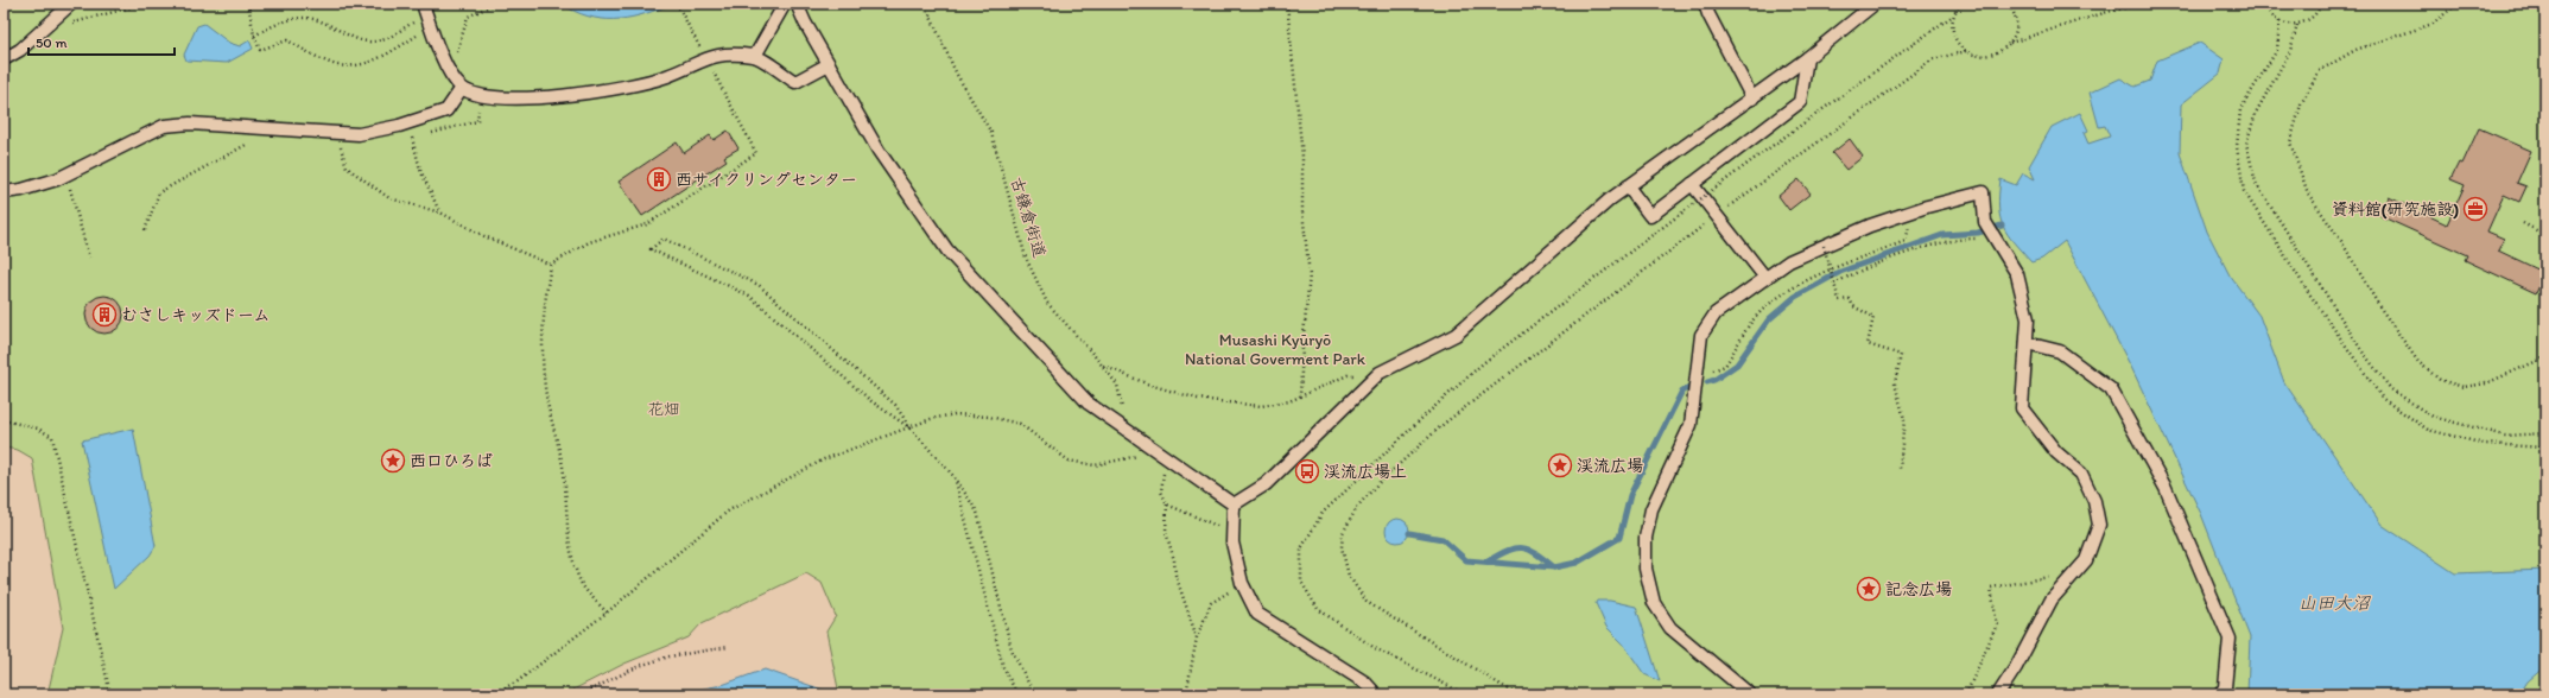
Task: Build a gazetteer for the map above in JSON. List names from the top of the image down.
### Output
{
  "streets": {
    "path": ["古鎌倉街道"]
  },
  "water": ["山田大沼"],
  "parks": ["Musashi Kyūryō National Goverment Park", "花畑"],
  "places": {
    "building": ["西サイクリングセンター", "むさしキッズドーム"],
    "office": ["資料館(研究施設)"],
    "place": ["西口ひろば", "渓流広場", "記念広場"],
    "bus stop": ["渓流広場上"]
  },
  "scale_bar": "50 m"
}
